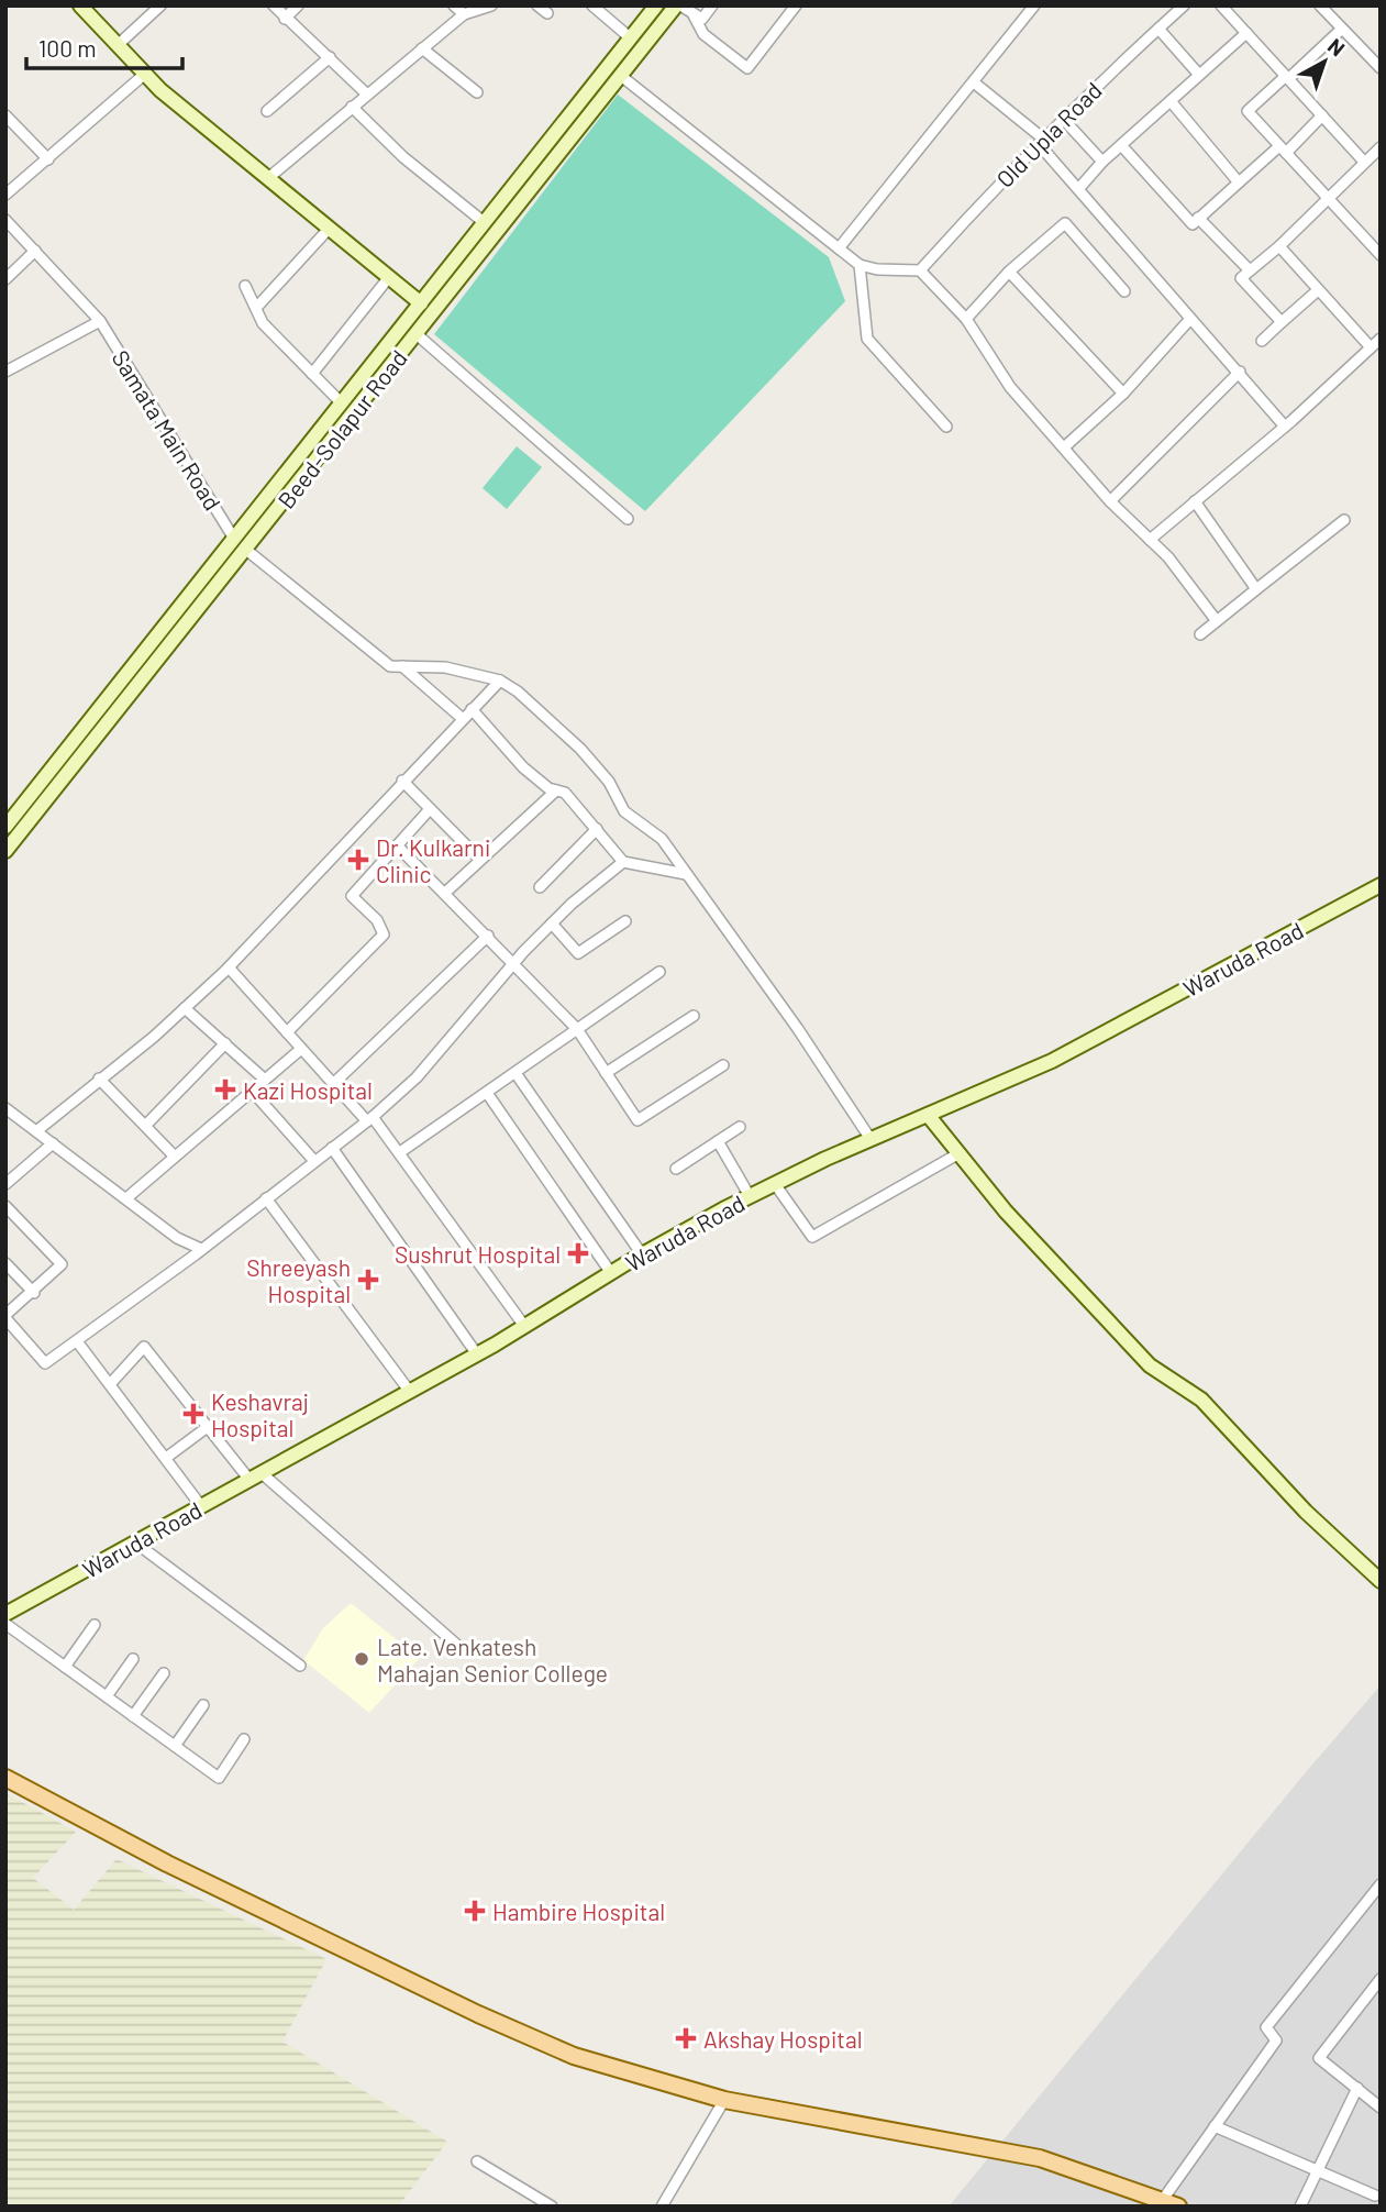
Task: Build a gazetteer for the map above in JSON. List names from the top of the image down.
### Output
{
  "streets": {
    "street": [
      "Old Upla Road",
      "Beed-Solapur Road",
      "Samata Main Road",
      "Waruda Road"
    ]
  },
  "crossings": [
    ["Beed-Solapur Road", "Samata Main Road"]
  ],
  "places": {
    "health": [
      "Dr. Kulkarni Clinic",
      "Kazi Hospital",
      "Sushrut Hospital",
      "Shreeyash Hospital",
      "Keshavraj Hospital",
      "Hambire Hospital",
      "Akshay Hospital"
    ],
    "other": ["Late. Venkatesh Mahajan Senior College"]
  },
  "scale_bar": "100 m",
  "north": "top right"
}
